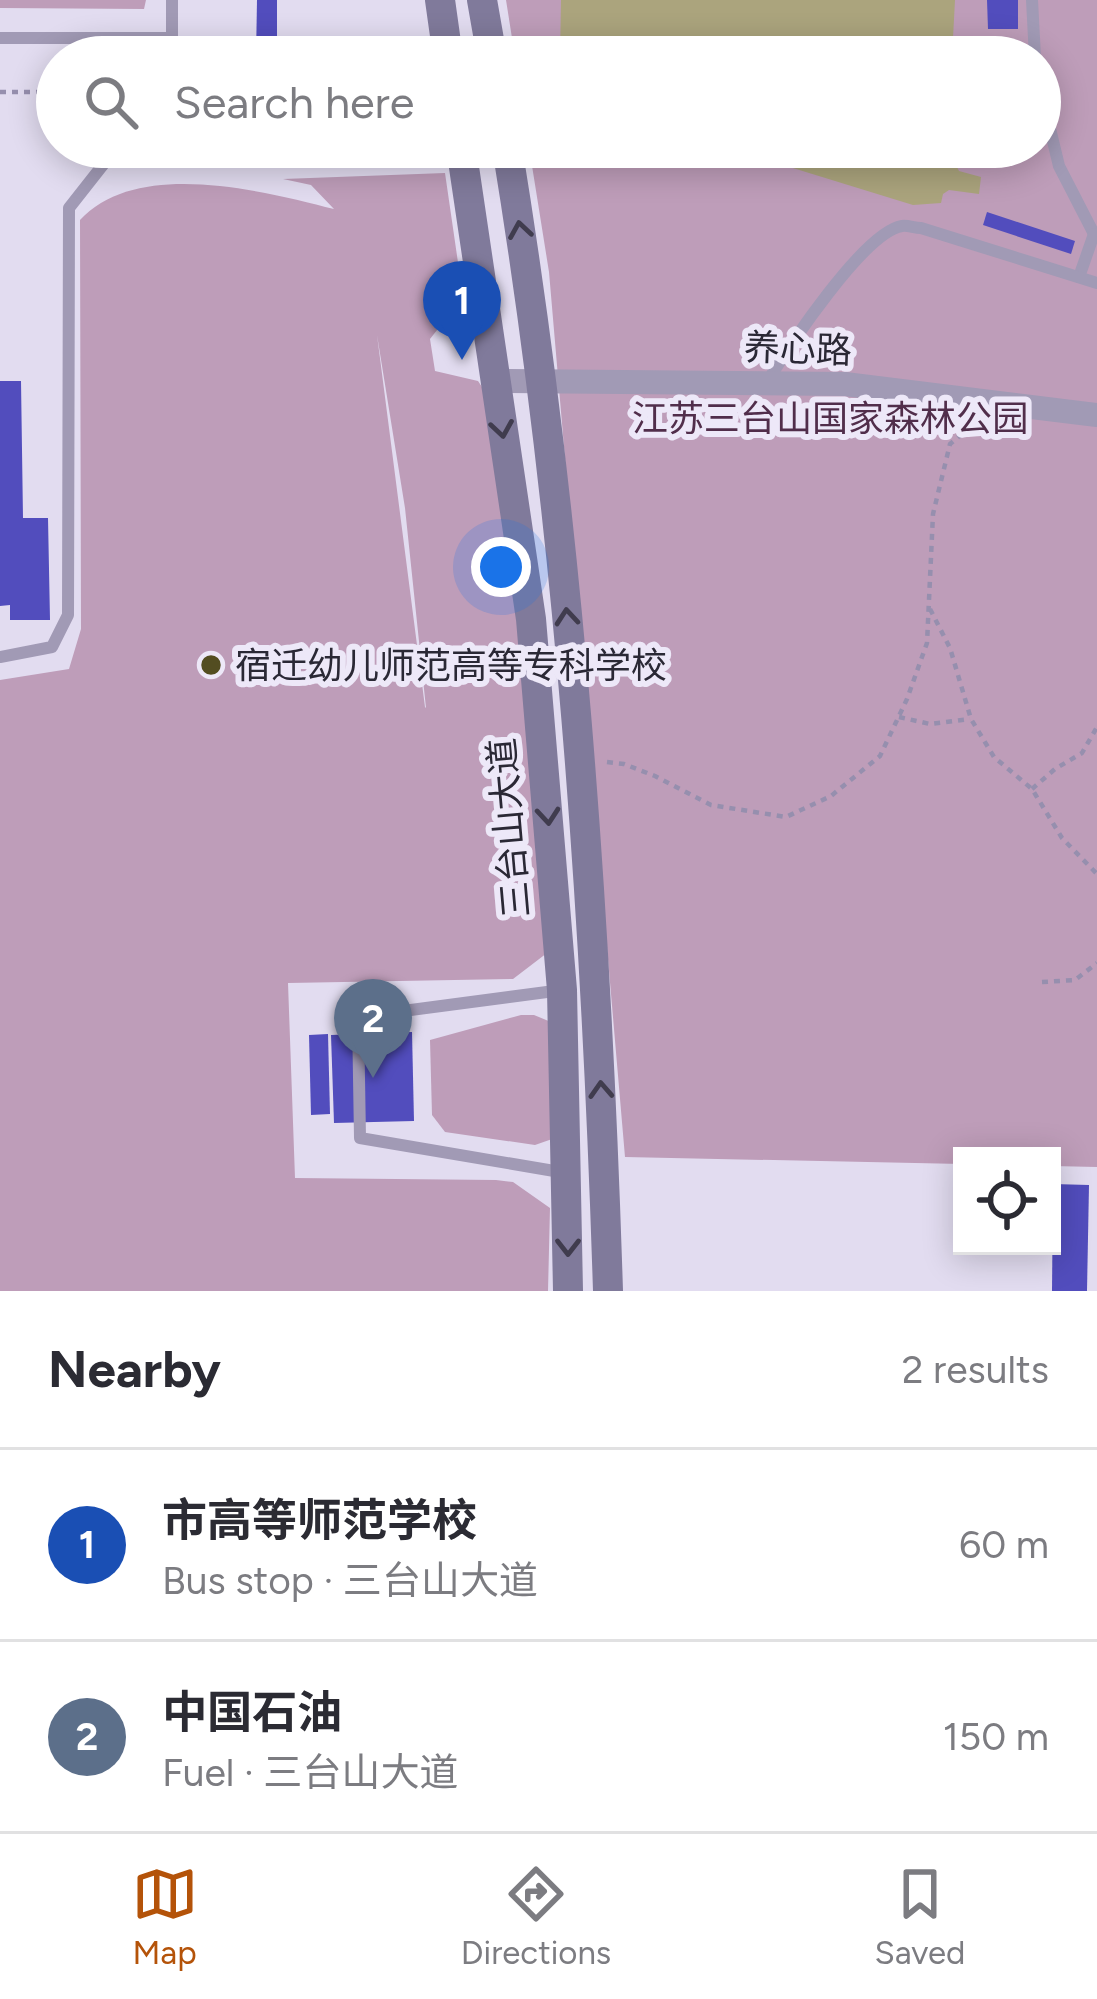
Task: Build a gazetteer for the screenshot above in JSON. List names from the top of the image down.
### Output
{
  "streets": {
    "main road": ["三台山大道"],
    "street": ["养心路"]
  },
  "crossings": [
    ["养心路", "三台山大道"]
  ],
  "parks": ["江苏三台山国家森林公园"],
  "places": ["宿迁幼儿师范高等专科学校"],
  "page": {
    "search": "Search here",
    "pins": ["1", "2"],
    "heading": ["Nearby", "2 results"],
    "list": [
      {
        "mark": "1",
        "name": "市高等师范学校",
        "note": "Bus stop · 三台山大道",
        "value": "60 m"
      },
      {
        "mark": "2",
        "name": "中国石油",
        "note": "Fuel · 三台山大道",
        "value": "150 m"
      }
    ],
    "nav": ["Map", "Directions", "Saved"]
  }
}
